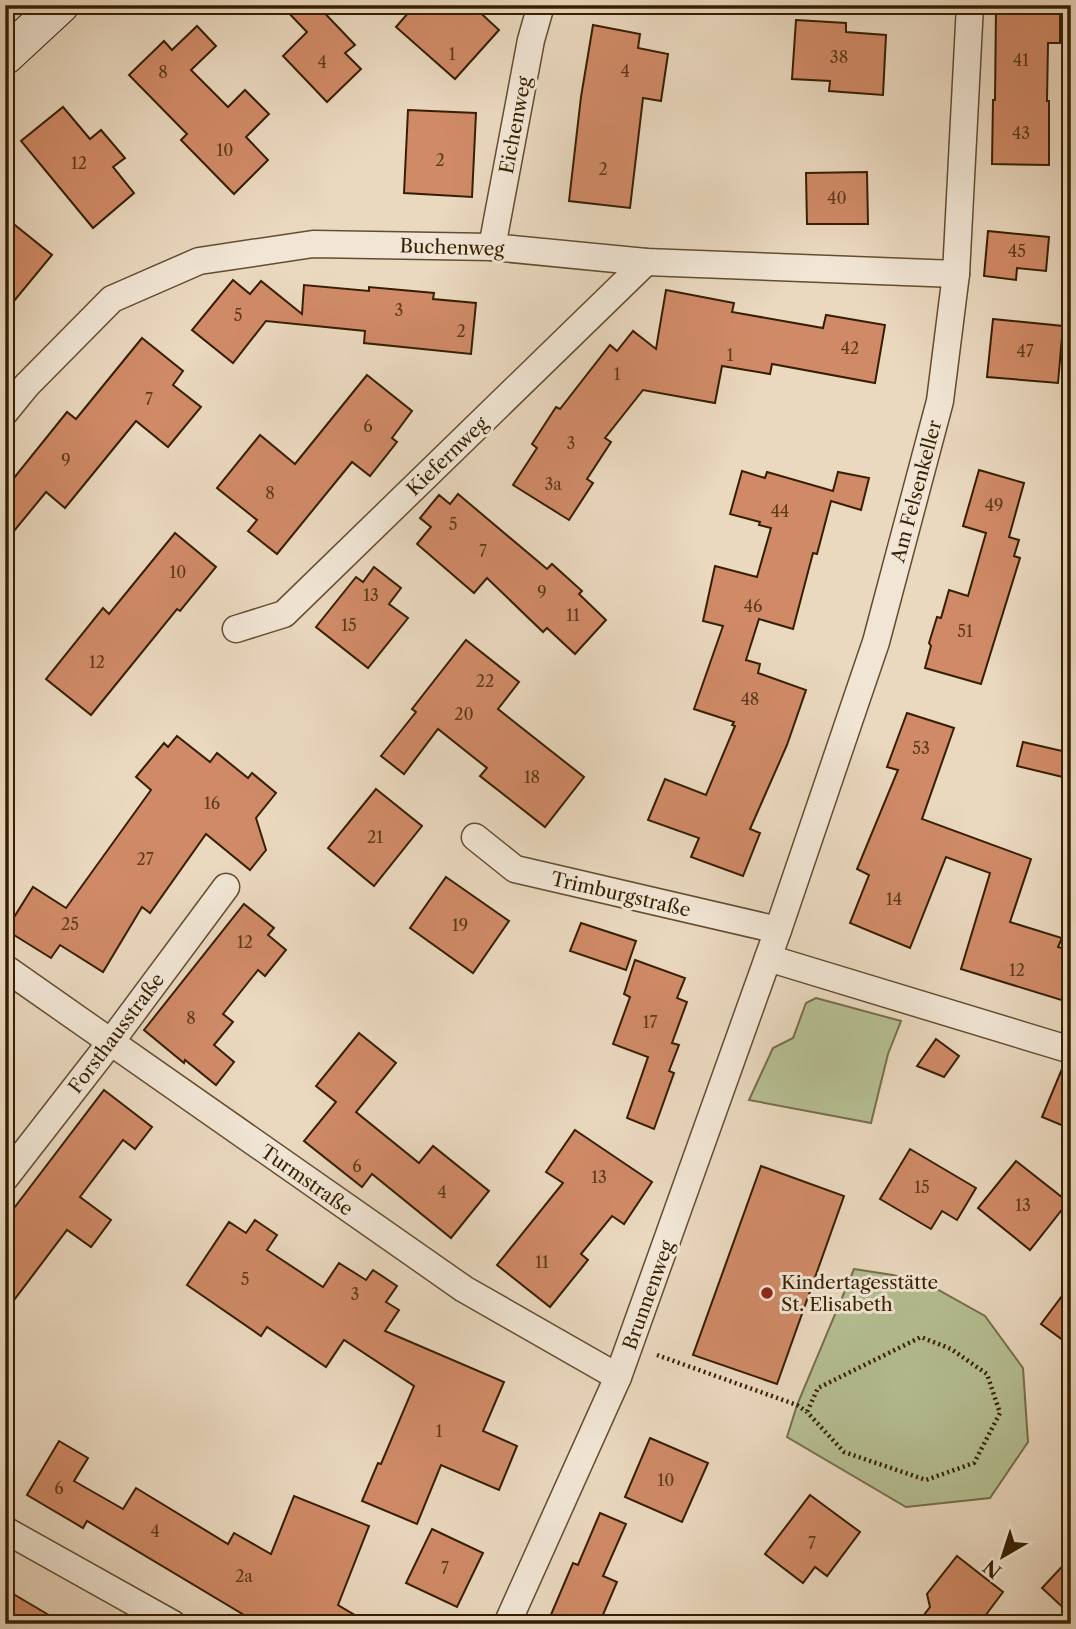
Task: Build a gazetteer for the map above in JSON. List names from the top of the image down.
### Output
{
  "streets": {
    "street": [
      "Eichenweg",
      "Buchenweg",
      "Kiefernweg",
      "Am Felsenkeller",
      "Trimburgstraße",
      "Forsthausstraße",
      "Turmstraße",
      "Brunnenweg"
    ]
  },
  "crossings": [
    ["Eichenweg", "Buchenweg"],
    ["Buchenweg", "Kiefernweg"],
    ["Buchenweg", "Am Felsenkeller"],
    ["Am Felsenkeller", "Trimburgstraße"],
    ["Am Felsenkeller", "Brunnenweg"],
    ["Forsthausstraße", "Turmstraße"],
    ["Turmstraße", "Brunnenweg"]
  ],
  "places": ["Kindertagesstätte St. Elisabeth"],
  "house_numbers": [
    "1",
    "38",
    "41",
    "4",
    "4",
    "8",
    "43",
    "10",
    "2",
    "12",
    "2",
    "40",
    "45",
    "3",
    "5",
    "2",
    "42",
    "47",
    "1",
    "1",
    "7",
    "6",
    "3",
    "9",
    "3a",
    "8",
    "49",
    "44",
    "5",
    "7",
    "10",
    "9",
    "13",
    "46",
    "11",
    "15",
    "51",
    "12",
    "22",
    "48",
    "20",
    "53",
    "18",
    "16",
    "21",
    "27",
    "14",
    "25",
    "19",
    "12",
    "12",
    "8",
    "17",
    "6",
    "13",
    "15",
    "4",
    "13",
    "11",
    "5",
    "3",
    "1",
    "10",
    "6",
    "4",
    "7",
    "7",
    "2a"
  ],
  "north": "bottom left"
}
